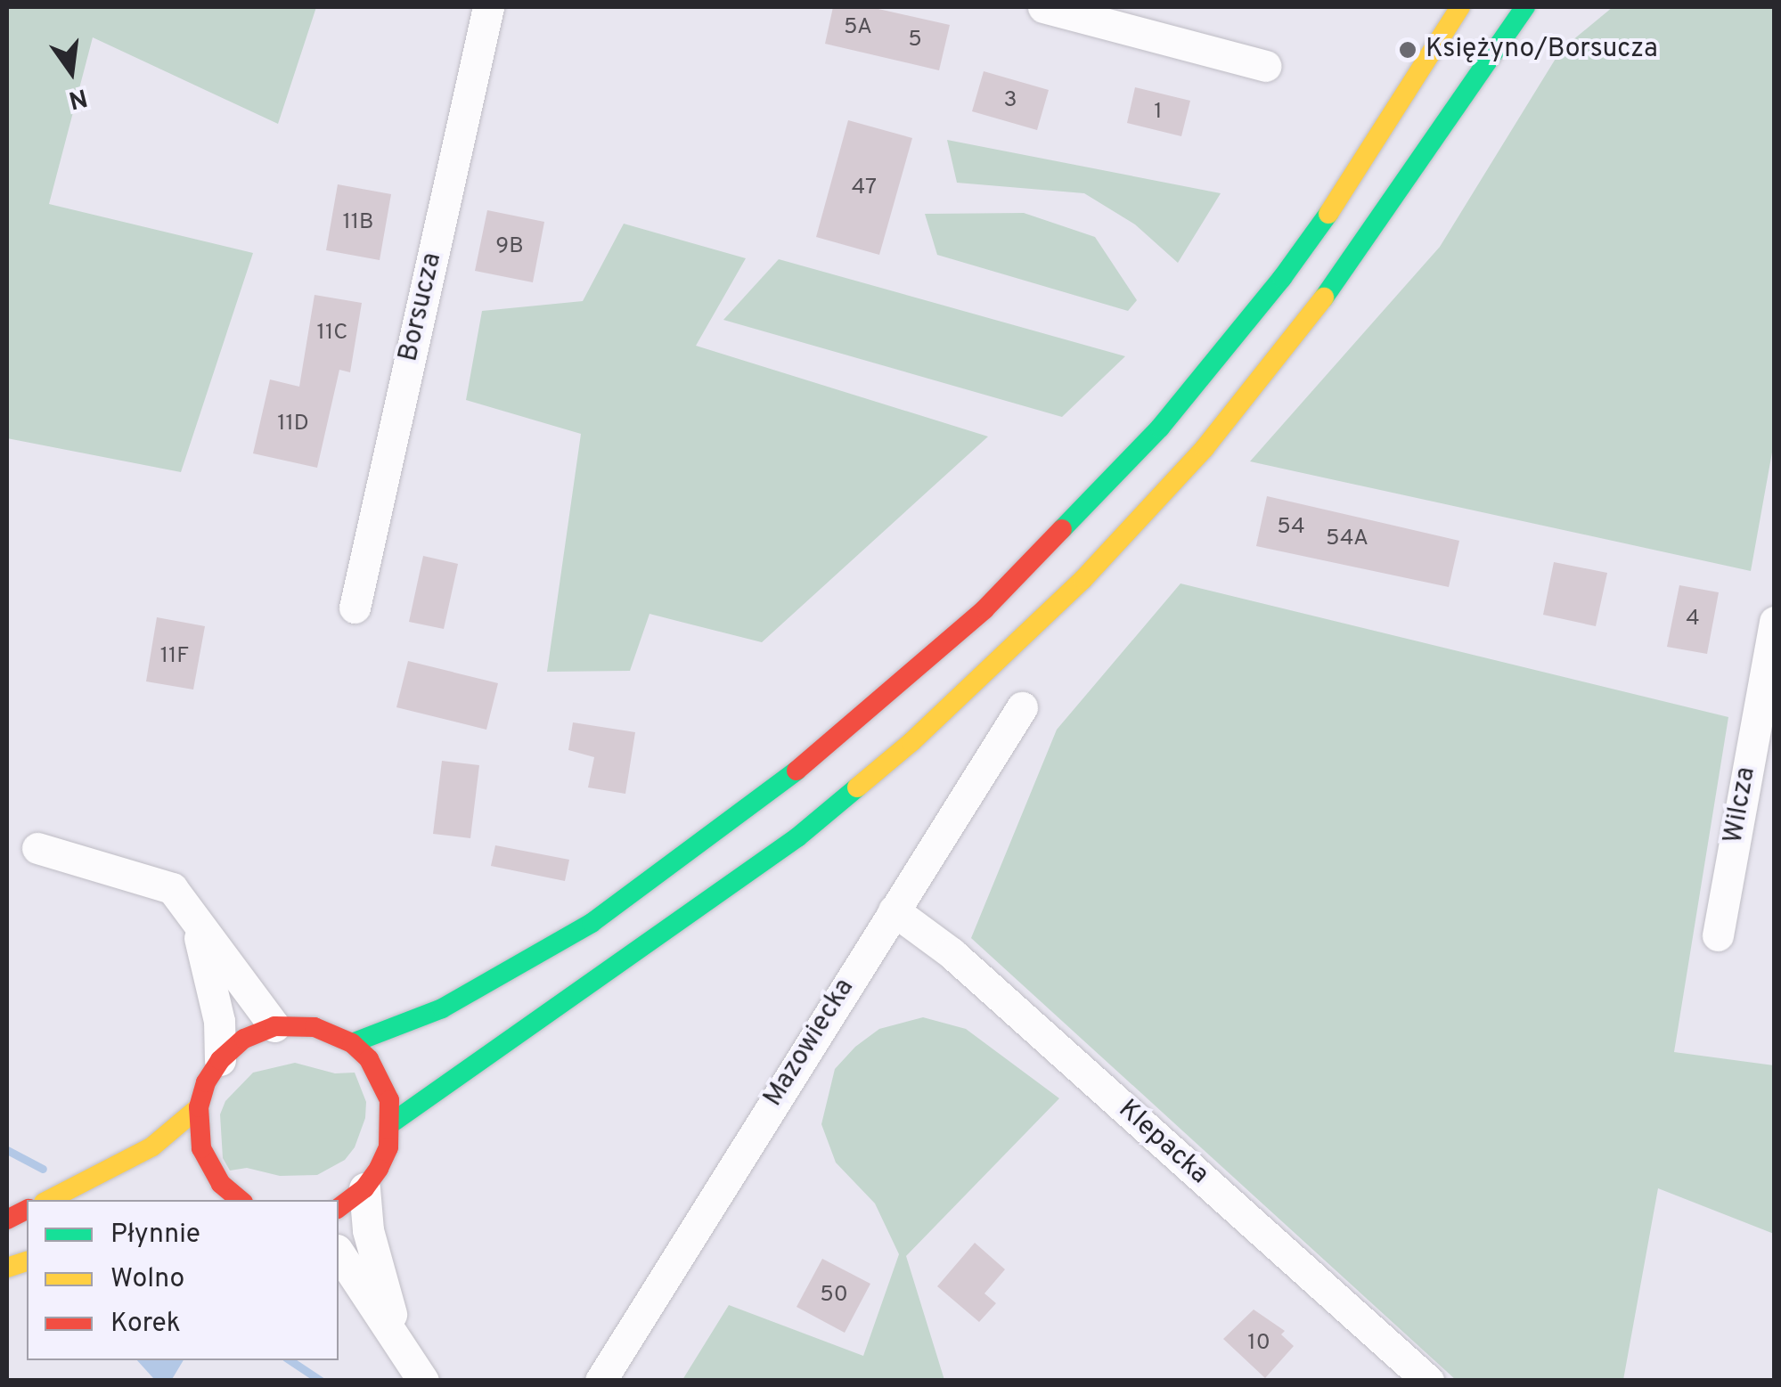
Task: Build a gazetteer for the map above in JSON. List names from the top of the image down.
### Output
{
  "streets": {
    "street": [
      "Borsucza",
      "Wilcza",
      "Mazowiecka",
      "Klepacka"
    ]
  },
  "crossings": [
    ["Mazowiecka", "Klepacka"]
  ],
  "places": ["Księżyno/Borsucza"],
  "house_numbers": [
    "5A",
    "5",
    "3",
    "1",
    "47",
    "11B",
    "9B",
    "11C",
    "11D",
    "54",
    "54A",
    "4",
    "11F",
    "50",
    "10"
  ],
  "legend": ["Płynnie", "Wolno", "Korek"],
  "north": "bottom"
}
